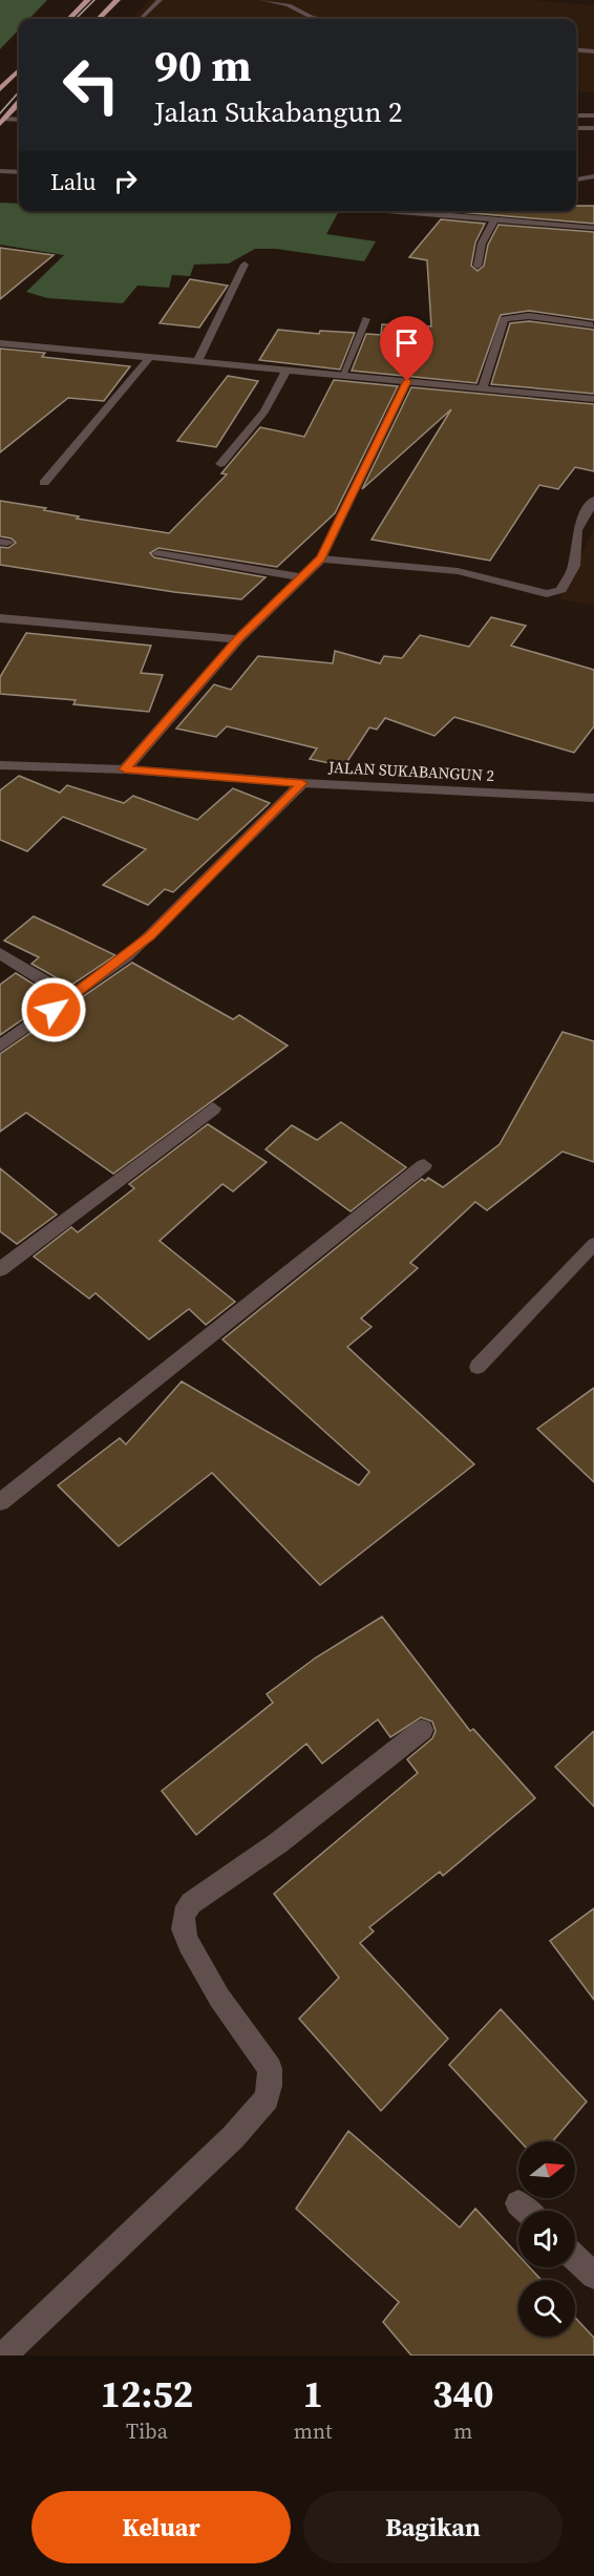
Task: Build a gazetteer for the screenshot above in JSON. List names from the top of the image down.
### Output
{
  "streets": {
    "street": ["JALAN SUKABANGUN 2"]
  },
  "north": "right",
  "page": {
    "turn": ["90 m", "Jalan Sukabangun 2"],
    "then": "Lalu",
    "eta": [
      "12:52",
      "Tiba",
      "1",
      "mnt",
      "340",
      "m"
    ],
    "buttons": ["Keluar", "Bagikan"]
  }
}
